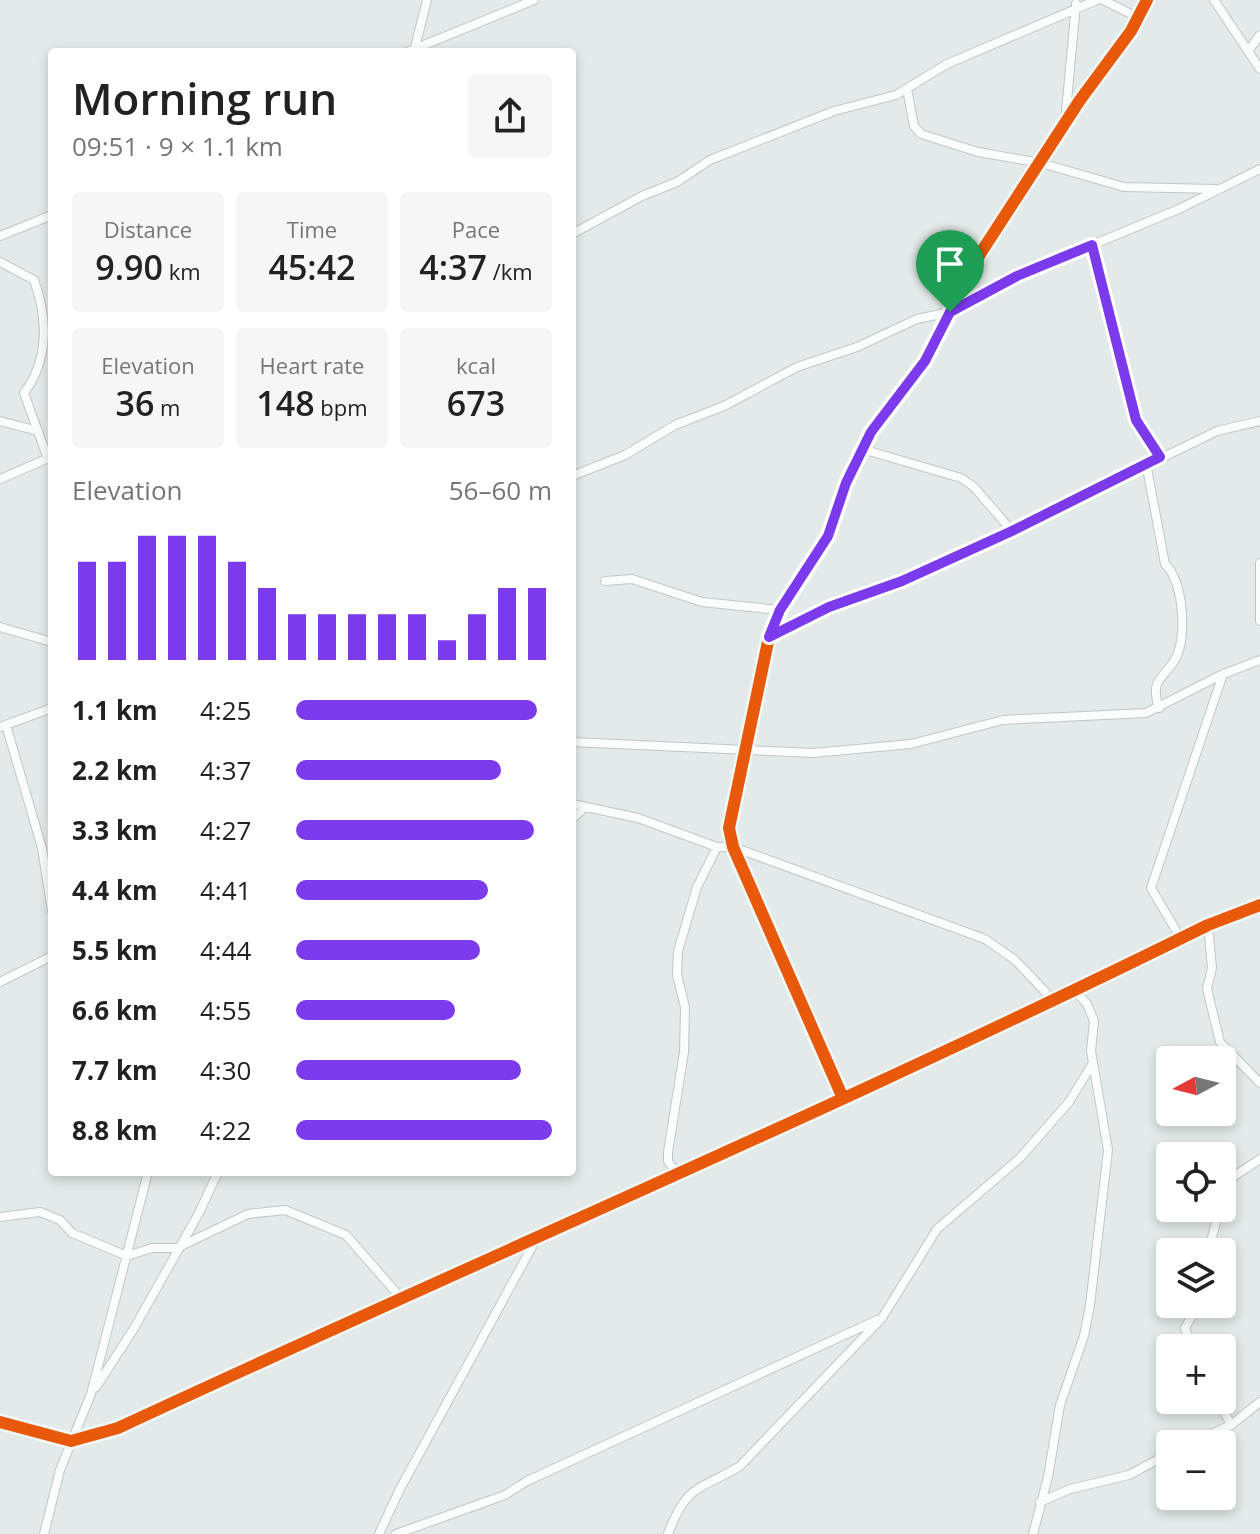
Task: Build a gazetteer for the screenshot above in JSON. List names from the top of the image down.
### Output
{
  "north": "left",
  "page": {
    "heading": ["Morning run", "09:51 · 9 × 1.1 km"],
    "stats": [
      ["Distance", "9.90 km"],
      ["Time", "45:42"],
      ["Pace", "4:37 /km"],
      ["Elevation", "36 m"],
      ["Heart rate", "148 bpm"],
      ["kcal", "673"]
    ],
    "chart": ["Elevation", "56–60 m"],
    "list": [
      {
        "name": "1.1 km",
        "note": "4:25"
      },
      {
        "name": "2.2 km",
        "note": "4:37"
      },
      {
        "name": "3.3 km",
        "note": "4:27"
      },
      {
        "name": "4.4 km",
        "note": "4:41"
      },
      {
        "name": "5.5 km",
        "note": "4:44"
      },
      {
        "name": "6.6 km",
        "note": "4:55"
      },
      {
        "name": "7.7 km",
        "note": "4:30"
      },
      {
        "name": "8.8 km",
        "note": "4:22"
      }
    ],
    "map_buttons": ["+", "−"]
  }
}
